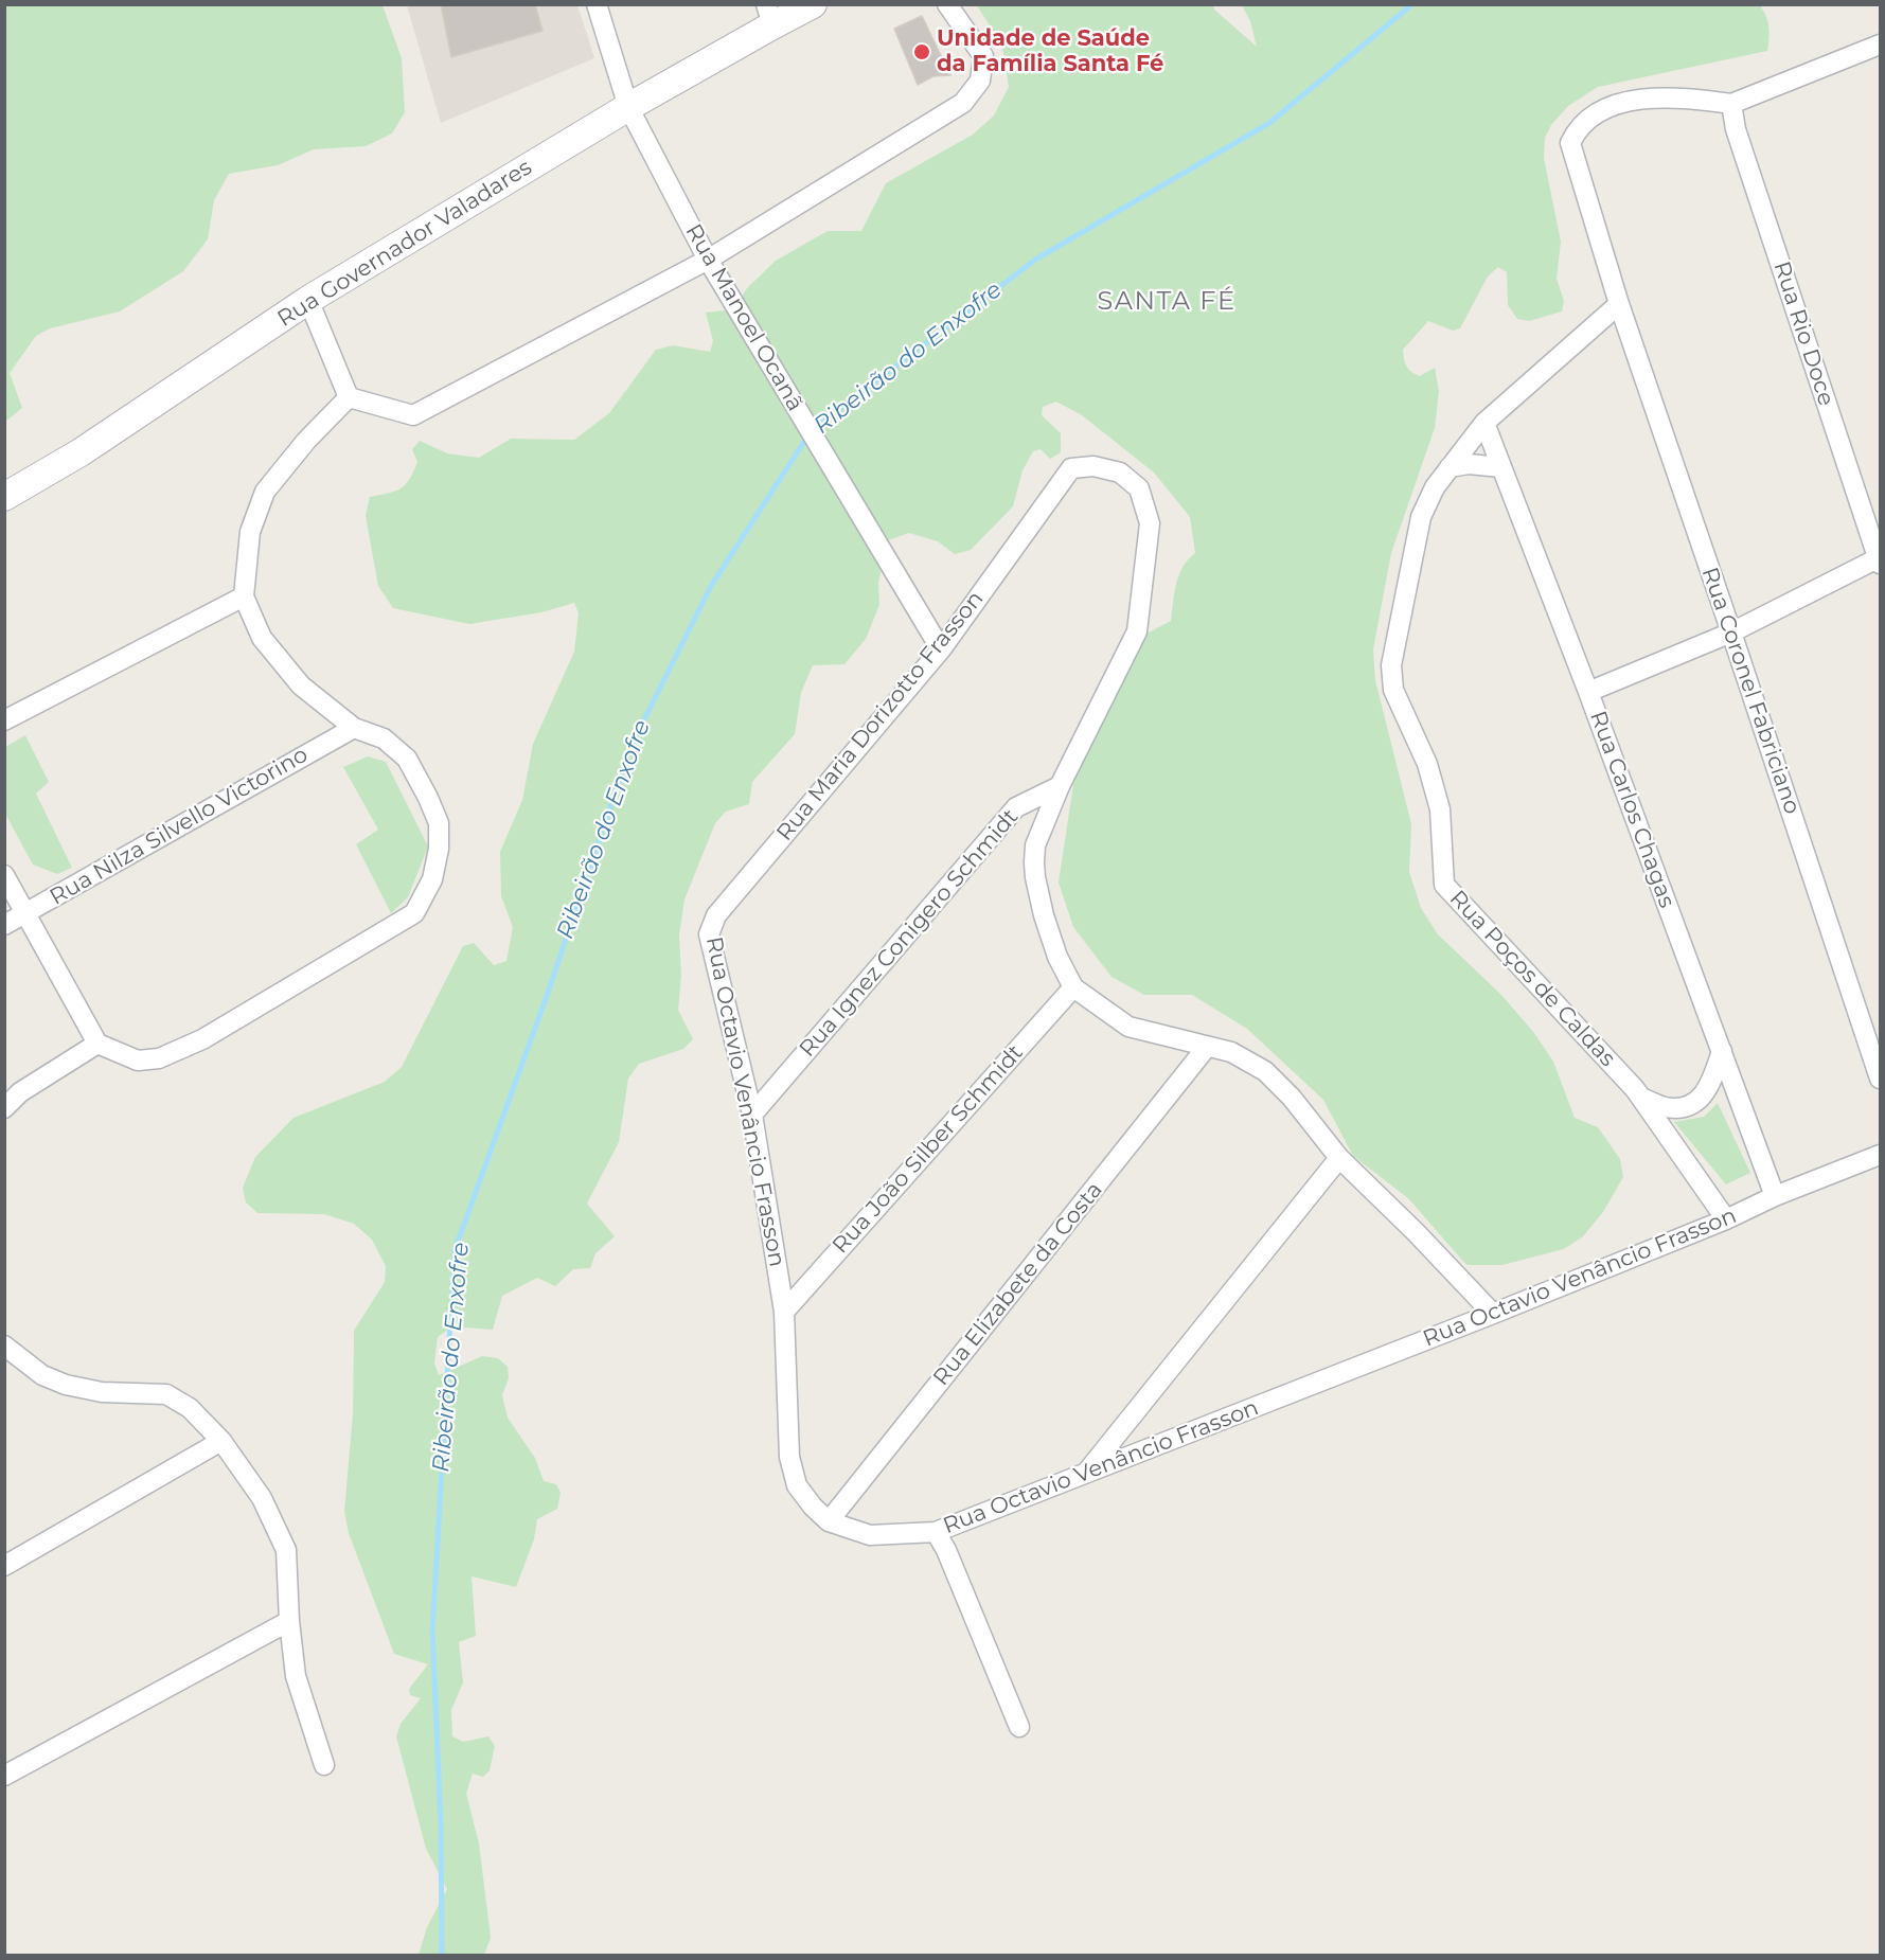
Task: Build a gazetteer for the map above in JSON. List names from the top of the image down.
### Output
{
  "streets": {
    "street": [
      "Rua Governador Valadares",
      "Rua Manoel Ocanã",
      "Rua Rio Doce",
      "Rua Coronel Fabriciano",
      "Rua Maria Dorizotto Frasson",
      "Rua Carlos Chagas",
      "Rua Nilza Silvello Victorino",
      "Rua Ignez Conigero Schmidt",
      "Rua Poços de Caldas",
      "Rua Octavio Venâncio Frasson",
      "Rua João Silber Schmidt",
      "Rua Elizabete da Costa"
    ]
  },
  "crossings": [
    ["Rua Governador Valadares", "Rua Manoel Ocanã"],
    ["Rua Manoel Ocanã", "Rua Maria Dorizotto Frasson"],
    ["Rua Coronel Fabriciano", "Rua Poços de Caldas"],
    ["Rua Maria Dorizotto Frasson", "Rua Ignez Conigero Schmidt"],
    ["Rua Maria Dorizotto Frasson", "Rua Octavio Venâncio Frasson"],
    ["Rua Carlos Chagas", "Rua Poços de Caldas"],
    ["Rua Carlos Chagas", "Rua Octavio Venâncio Frasson"],
    ["Rua Ignez Conigero Schmidt", "Rua Octavio Venâncio Frasson"],
    ["Rua Poços de Caldas", "Rua Octavio Venâncio Frasson"],
    ["Rua Octavio Venâncio Frasson", "Rua João Silber Schmidt"],
    ["Rua Octavio Venâncio Frasson", "Rua Elizabete da Costa"]
  ],
  "districts": ["SANTA FÉ"],
  "water": ["Ribeirão do Enxofre"],
  "places": ["Unidade de Saúde da Família Santa Fé"]
}
